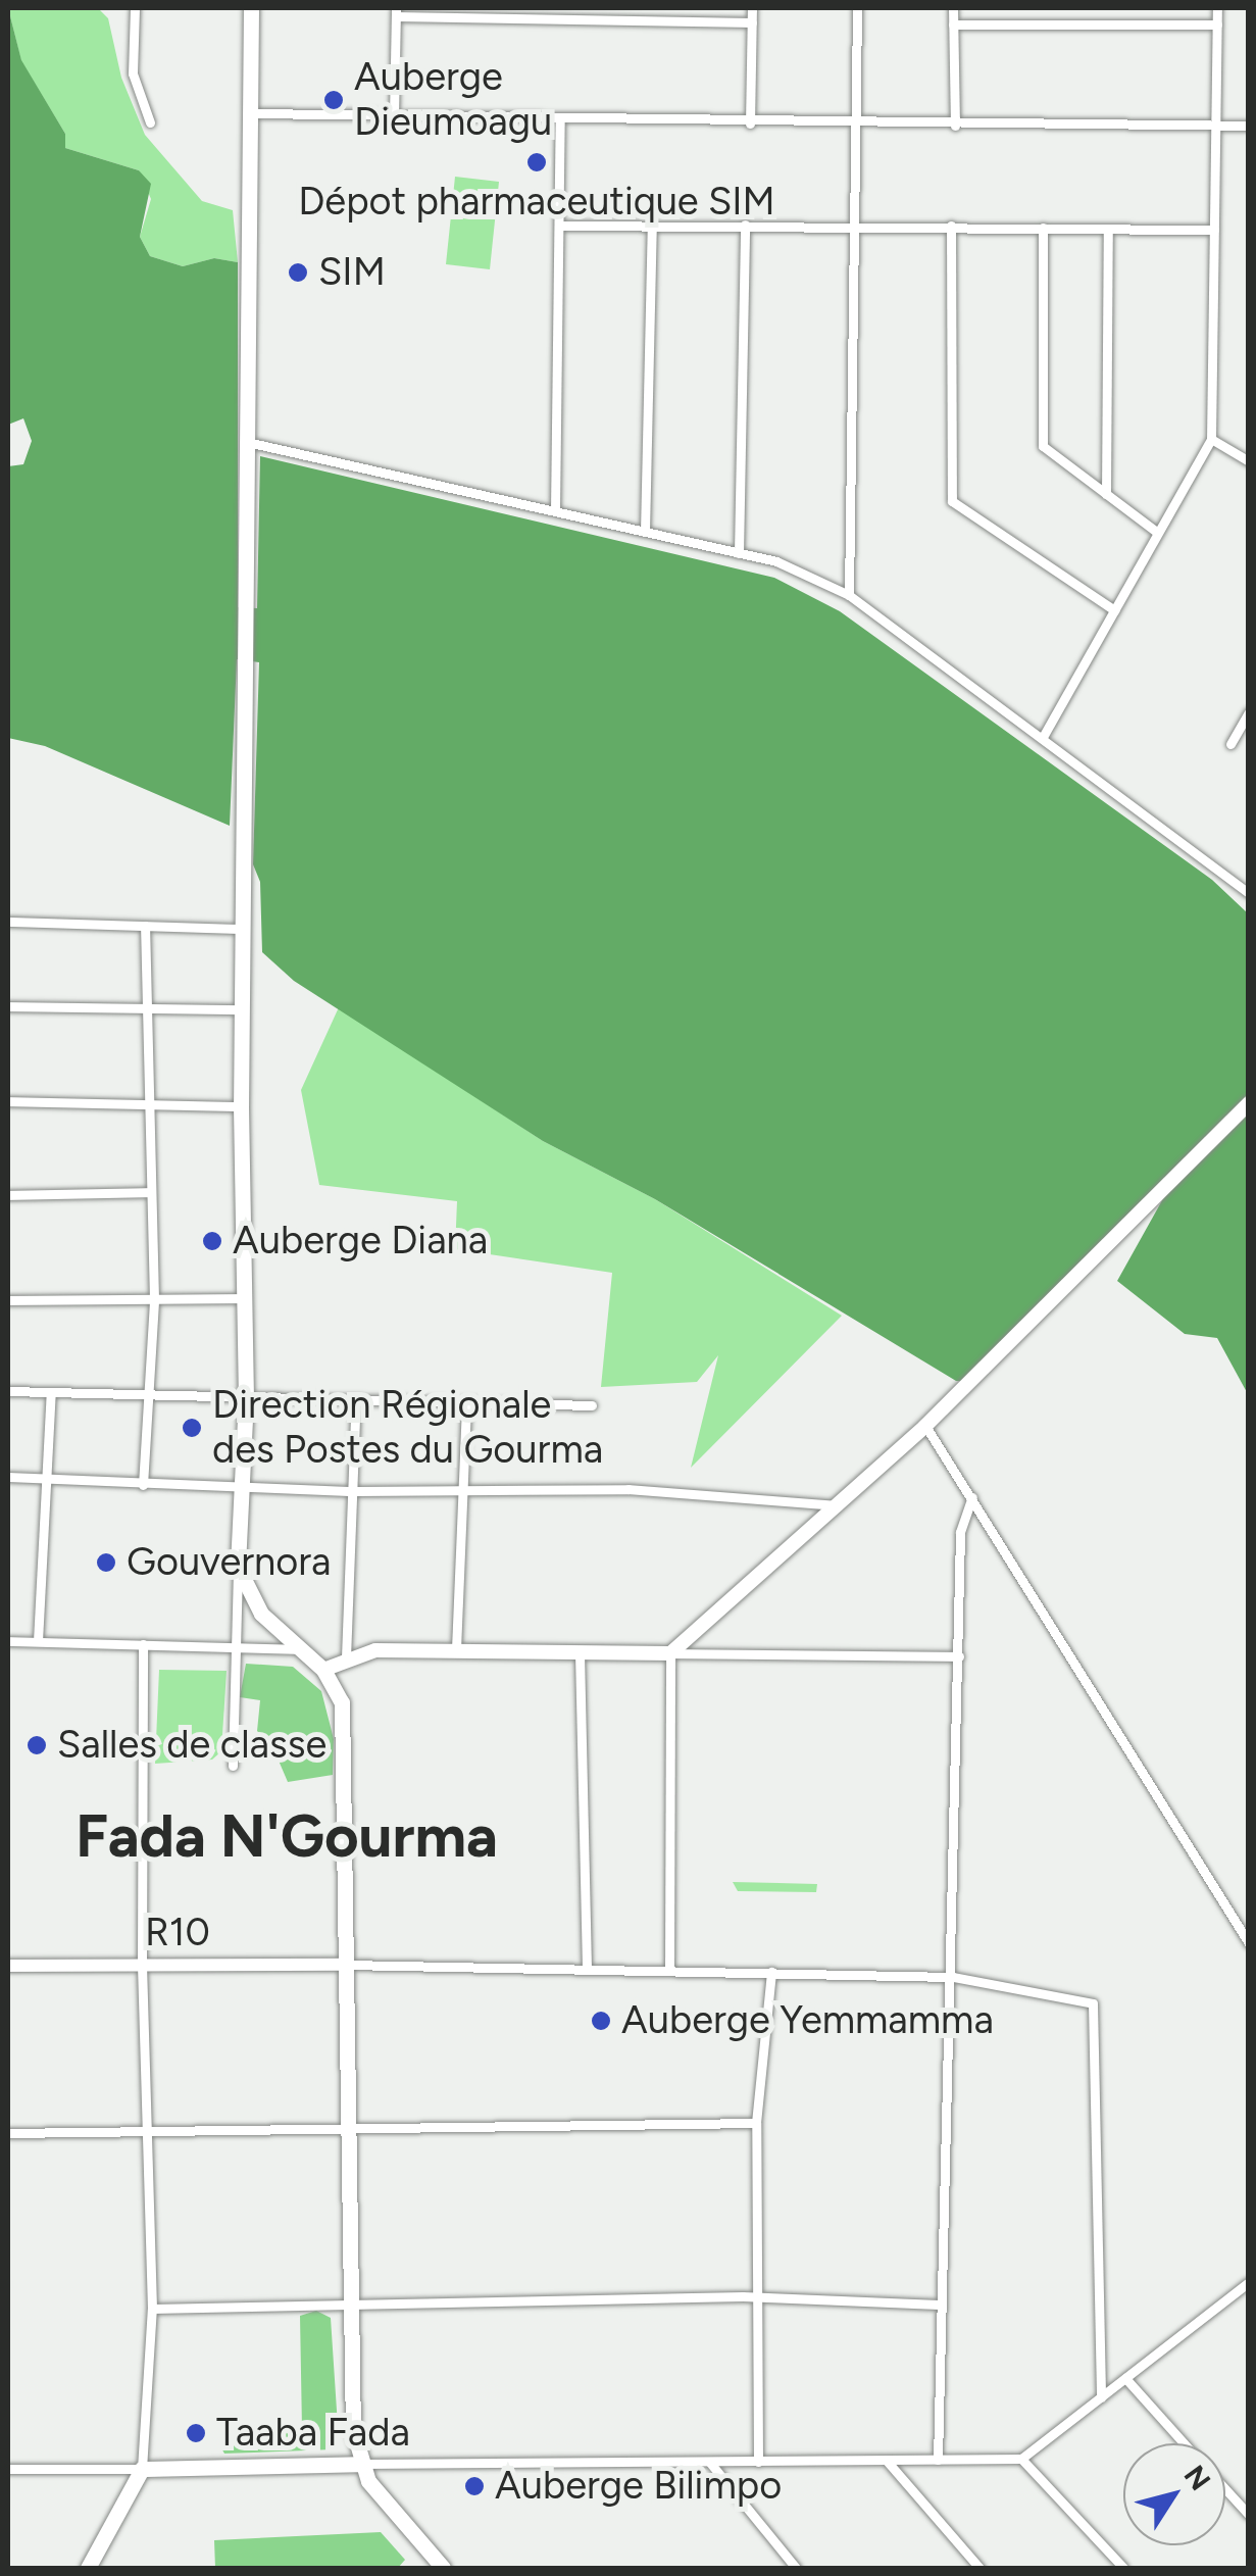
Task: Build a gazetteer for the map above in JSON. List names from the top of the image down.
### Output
{
  "streets": {
    "main road": ["R10"]
  },
  "districts": ["Fada N'Gourma"],
  "places": [
    "Auberge Dieumoagu",
    "Dépot pharmaceutique SIM",
    "SIM",
    "Auberge Diana",
    "Direction Régionale des Postes du Gourma",
    "Gouvernora",
    "Salles de classe",
    "Auberge Yemmamma",
    "Taaba Fada",
    "Auberge Bilimpo"
  ],
  "north": "top right"
}
